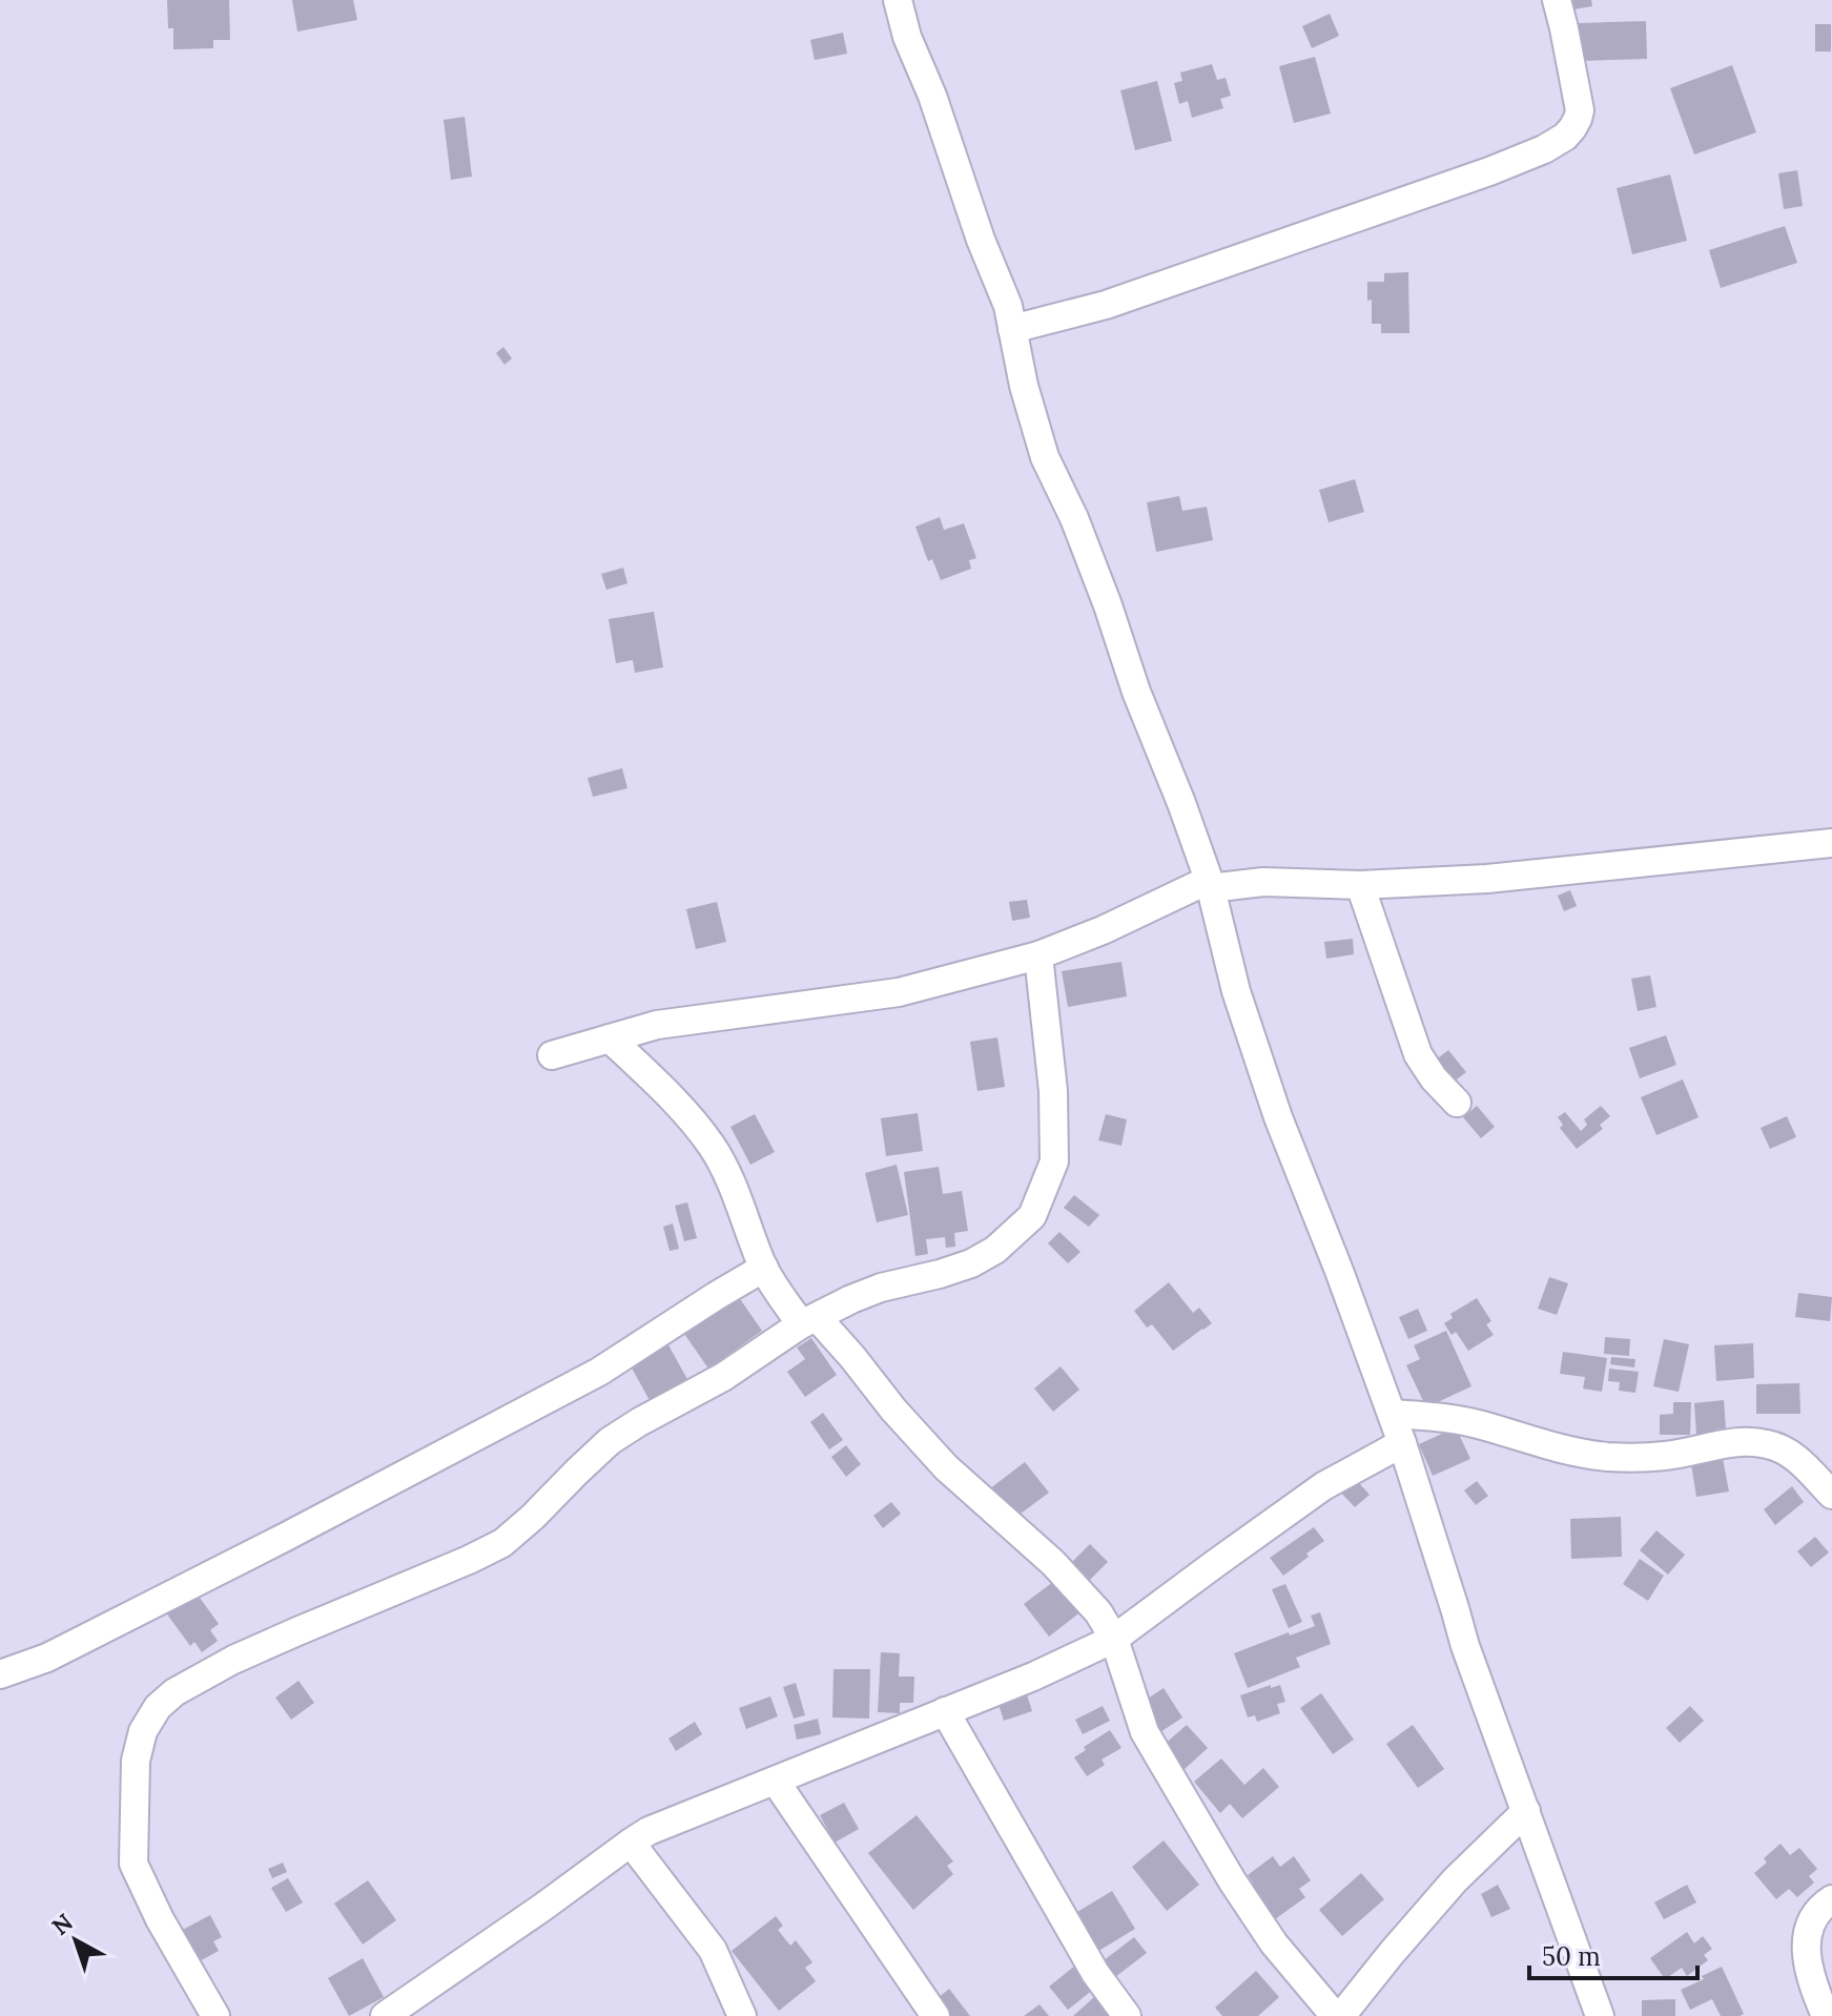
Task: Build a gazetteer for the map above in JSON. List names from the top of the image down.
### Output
{
  "scale_bar": "50 m",
  "north": "top left"
}
